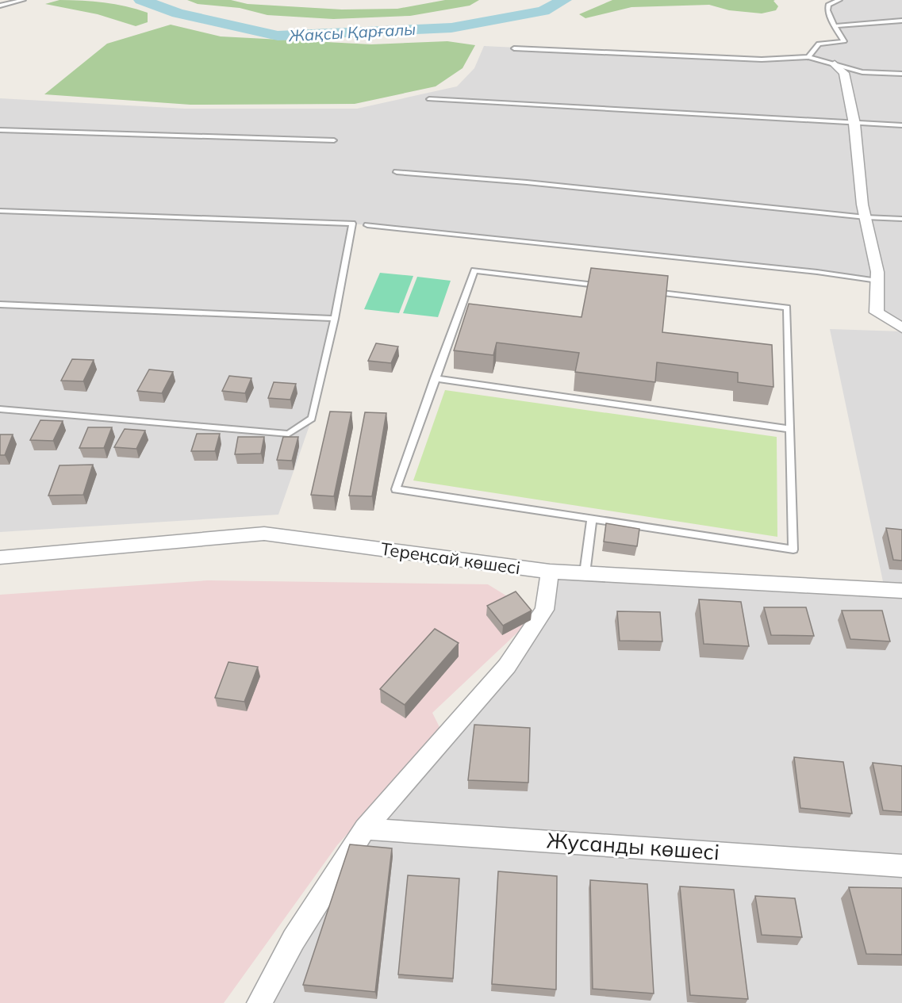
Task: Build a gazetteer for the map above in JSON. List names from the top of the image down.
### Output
{
  "streets": {
    "street": ["Тереңсай көшесі", "Жусанды көшесі"]
  },
  "water": ["Жақсы Қарғалы"]
}
